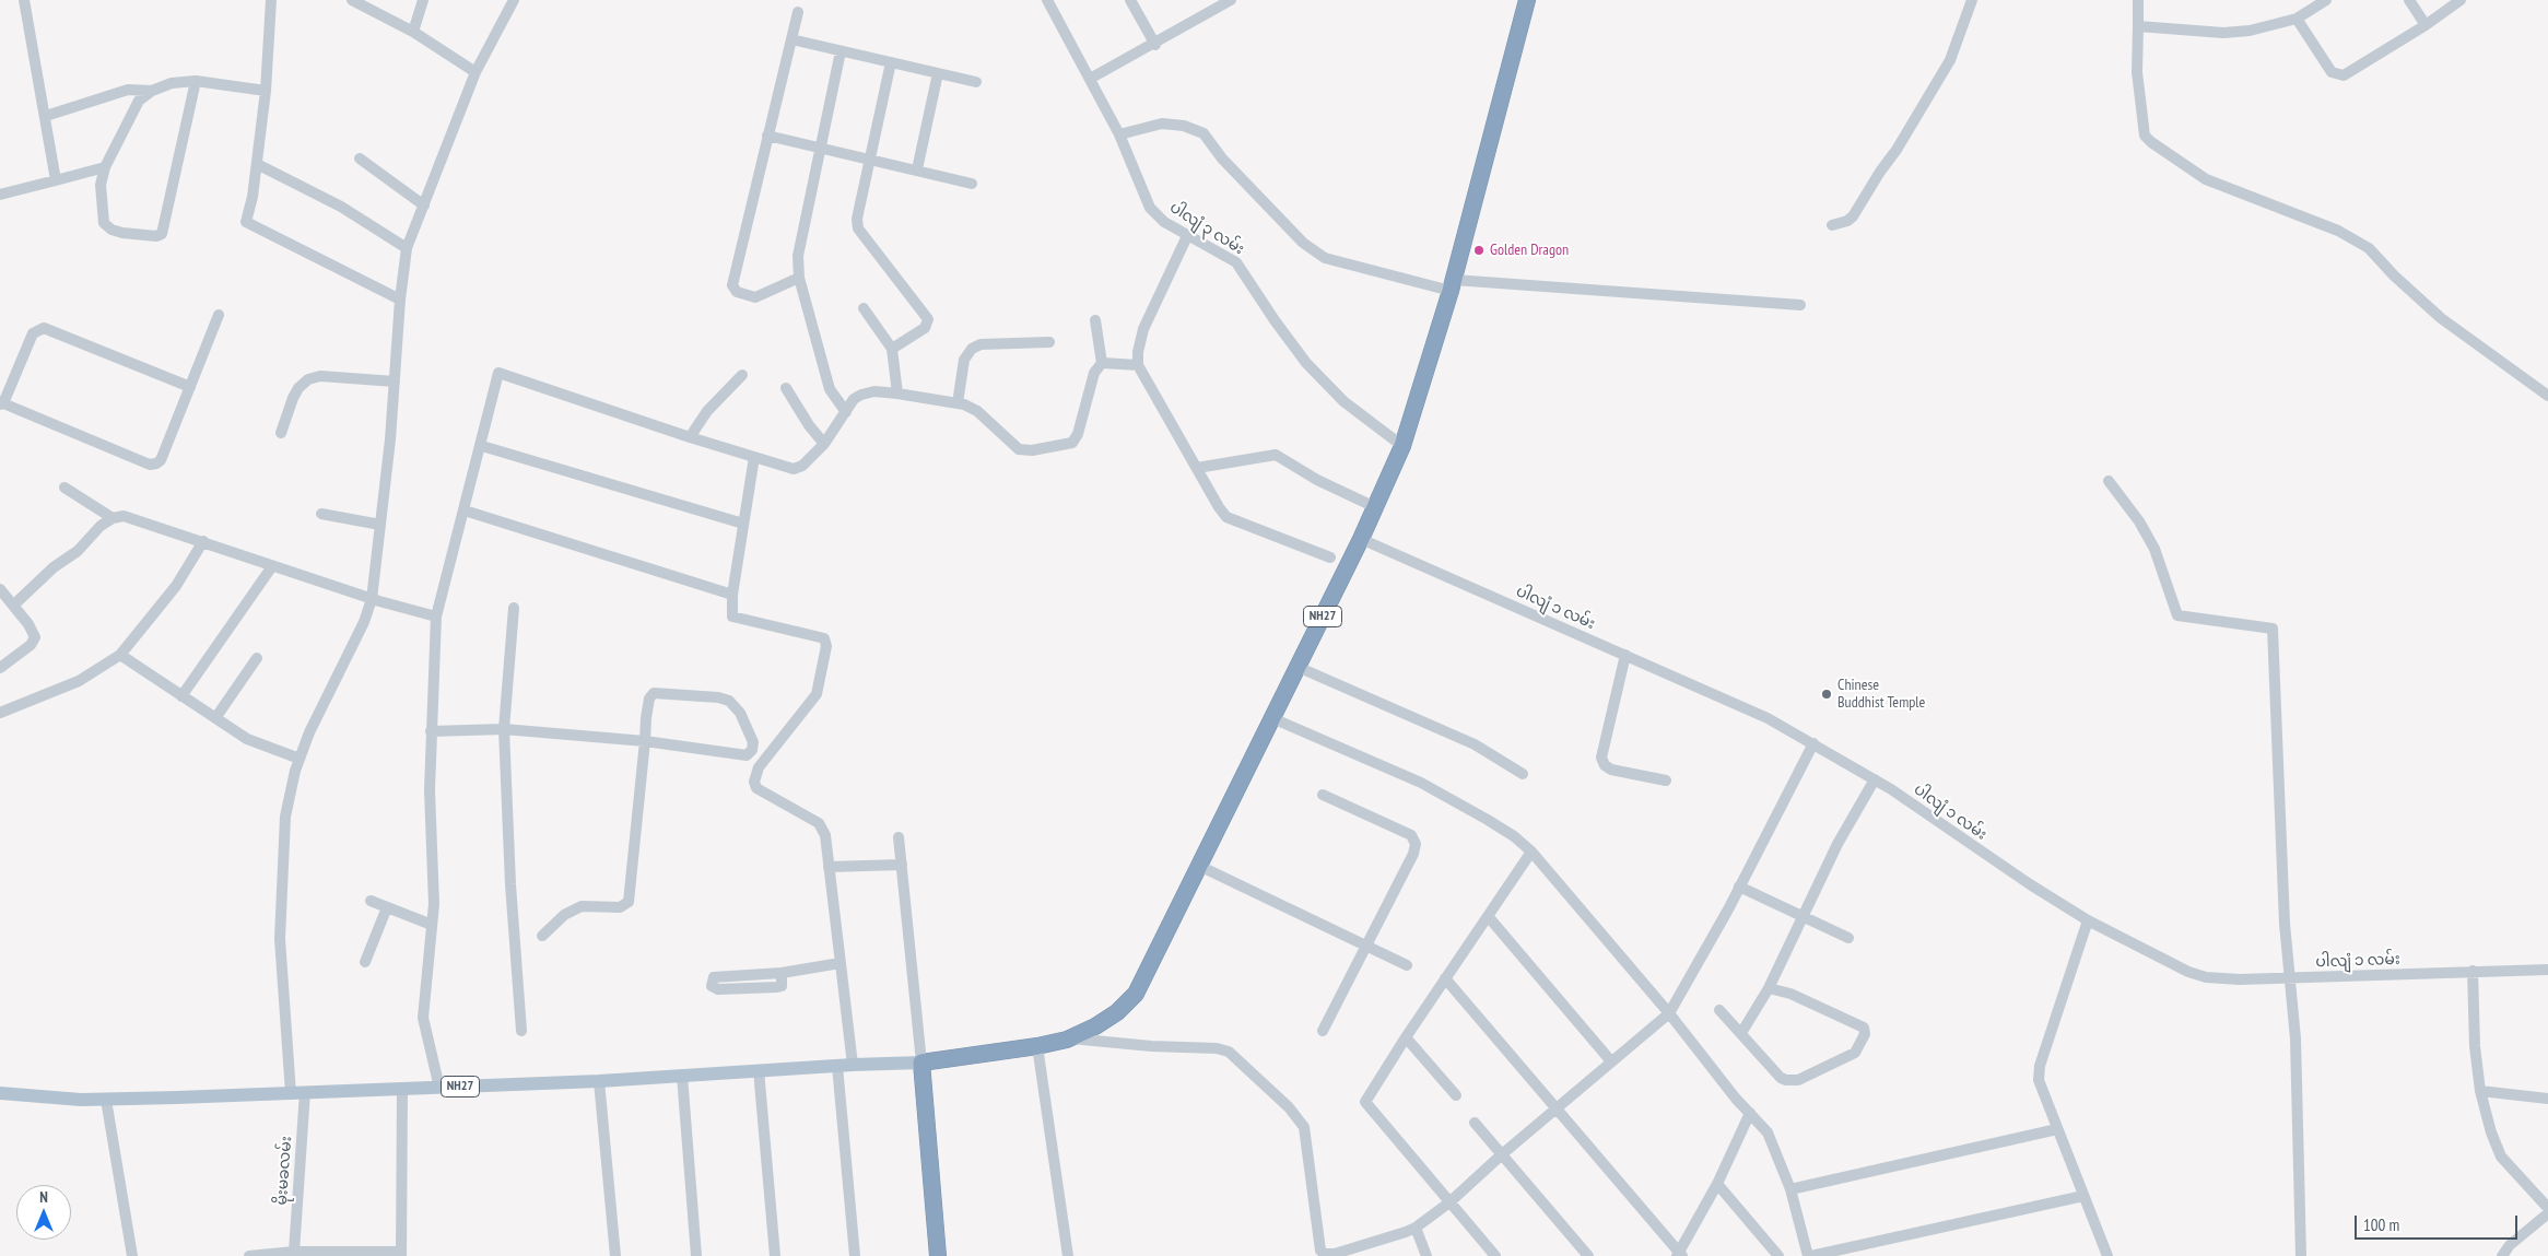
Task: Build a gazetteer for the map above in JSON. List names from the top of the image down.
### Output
{
  "streets": {
    "highway": ["NH27"],
    "street": ["ပါလျံ ၃ လမ်း", "ပါလျံ ၁ လမ်း", "မိုးမခလမ်း"]
  },
  "crossings": [
    ["ပါလျံ ၃ လမ်း", "NH27"],
    ["ပါလျံ ၁ လမ်း", "NH27"],
    ["NH27", "မိုးမခလမ်း"]
  ],
  "places": ["Golden Dragon", "Chinese Buddhist Temple"],
  "scale_bar": "100 m",
  "north": "top"
}
